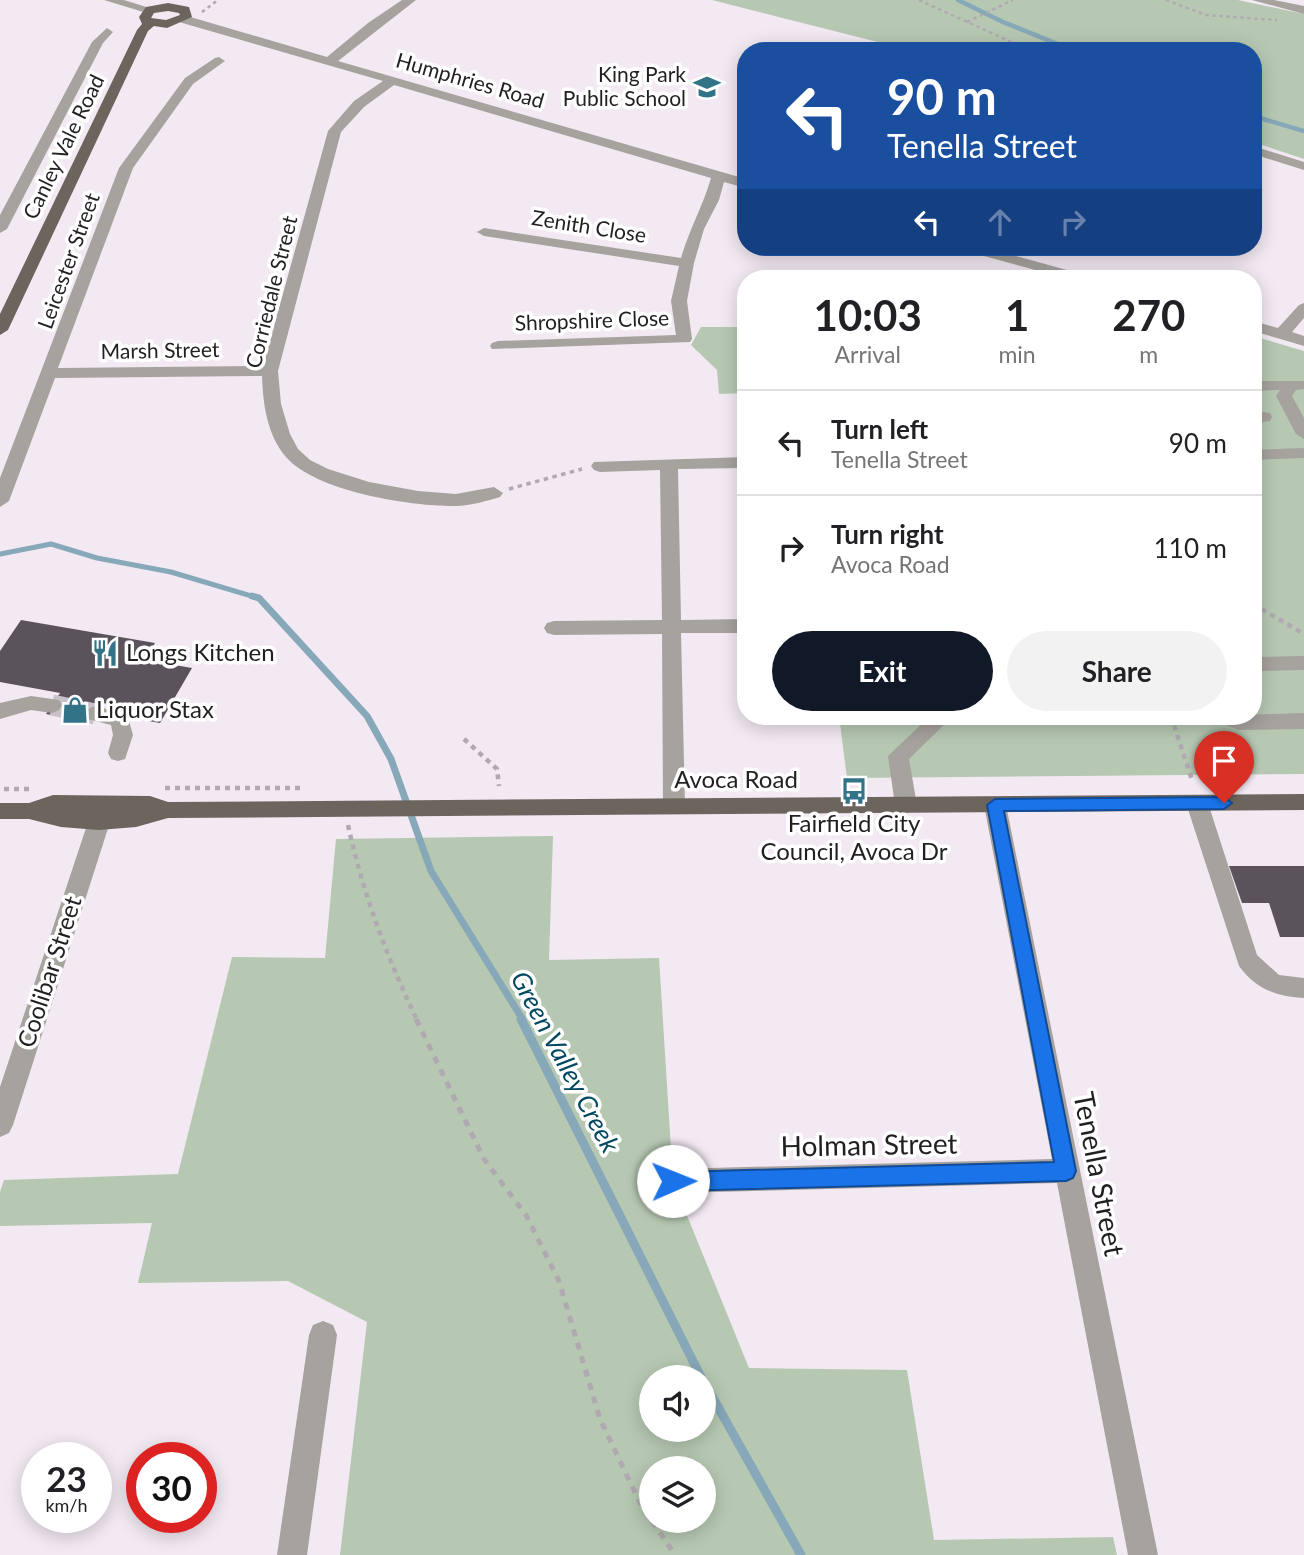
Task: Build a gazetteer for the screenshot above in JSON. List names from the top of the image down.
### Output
{
  "streets": {
    "main road": ["Canley Vale Road", "Avoca Road"],
    "street": [
      "Humphries Road",
      "Zenith Close",
      "Leicester Street",
      "Corriedale Street",
      "Shropshire Close",
      "Marsh Street",
      "Coolibar Street",
      "Holman Street",
      "Tenella Street"
    ]
  },
  "crossings": [
    ["Humphries Road", "Corriedale Street"],
    ["Humphries Road", "Shropshire Close"],
    ["Zenith Close", "Shropshire Close"],
    ["Leicester Street", "Marsh Street"],
    ["Corriedale Street", "Marsh Street"],
    ["Avoca Road", "Coolibar Street"],
    ["Avoca Road", "Tenella Street"],
    ["Holman Street", "Tenella Street"]
  ],
  "water": ["Green Valley Creek"],
  "places": {
    "school or university": ["King Park Public School"],
    "restaurant": ["Longs Kitchen"],
    "shop": ["Liquor Stax"],
    "bus stop": ["Fairfield City Council, Avoca Dr"]
  },
  "page": {
    "turn": ["90 m", "Tenella Street"],
    "eta": [
      "10:03",
      "Arrival",
      "1",
      "min",
      "270",
      "m"
    ],
    "list": [
      {
        "name": "Turn left",
        "note": "Tenella Street",
        "value": "90 m"
      },
      {
        "name": "Turn right",
        "note": "Avoca Road",
        "value": "110 m"
      }
    ],
    "buttons": ["Exit", "Share"],
    "speed": "23 km/h",
    "limit": "30"
  }
}
